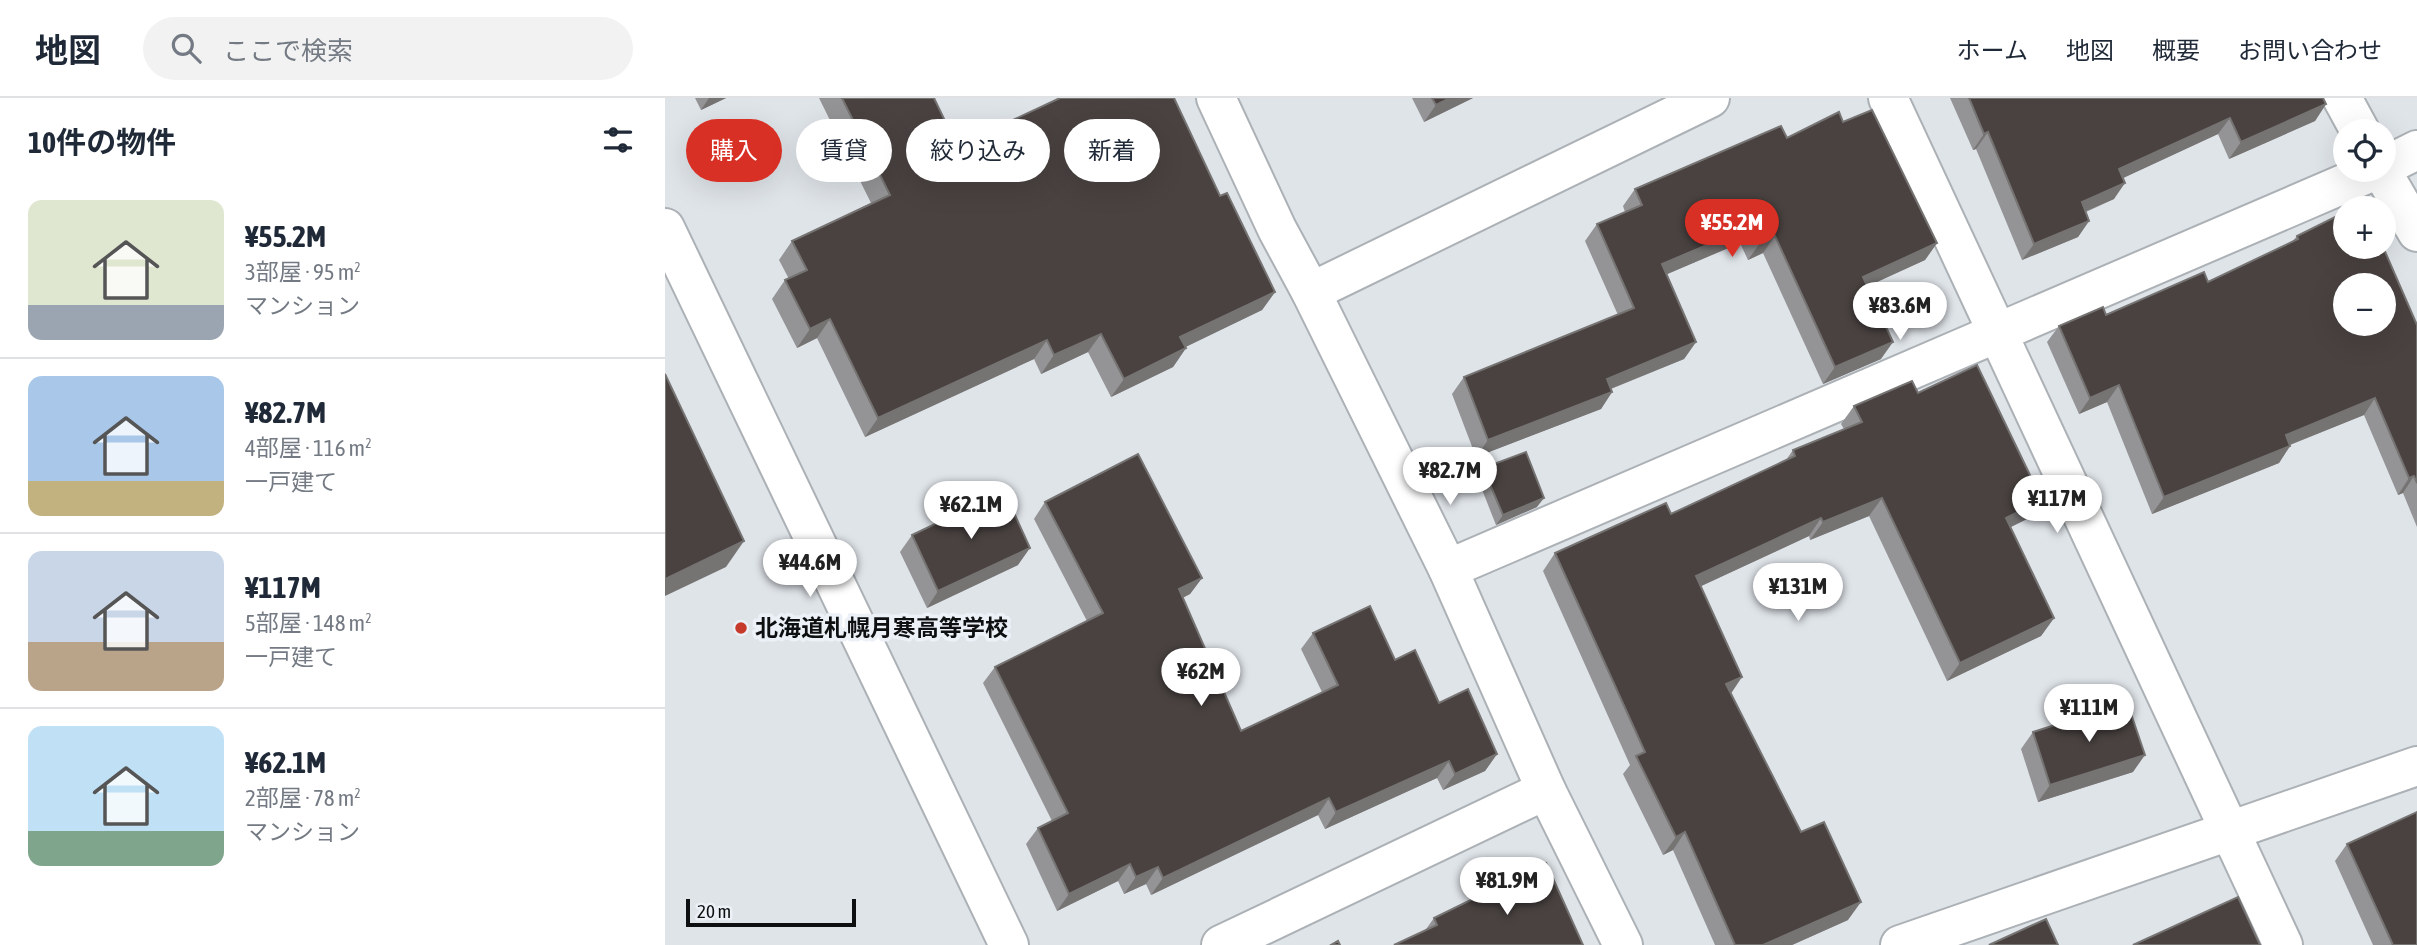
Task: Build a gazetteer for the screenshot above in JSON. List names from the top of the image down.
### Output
{
  "places": ["北海道札幌月寒高等学校"],
  "scale_bar": "20 m",
  "page": {
    "header": "地図",
    "search": "ここで検索",
    "nav": [
      "ホーム",
      "地図",
      "概要",
      "お問い合わせ"
    ],
    "heading": "10件の物件",
    "map_buttons": ["+", "−"],
    "chip": [
      "購入",
      "賃貸",
      "絞り込み",
      "新着"
    ],
    "list": [
      {
        "name": "¥55.2M",
        "note": "3部屋 · 95 m² · マンション"
      },
      {
        "name": "¥82.7M",
        "note": "4部屋 · 116 m² · 一戸建て"
      },
      {
        "name": "¥117M",
        "note": "5部屋 · 148 m² · 一戸建て"
      },
      {
        "name": "¥62.1M",
        "note": "2部屋 · 78 m² · マンション"
      }
    ],
    "price": [
      "¥55.2M",
      "¥83.6M",
      "¥82.7M",
      "¥117M",
      "¥62.1M",
      "¥44.6M",
      "¥131M",
      "¥62M",
      "¥111M",
      "¥81.9M"
    ],
    "scale": "20 m"
  }
}
